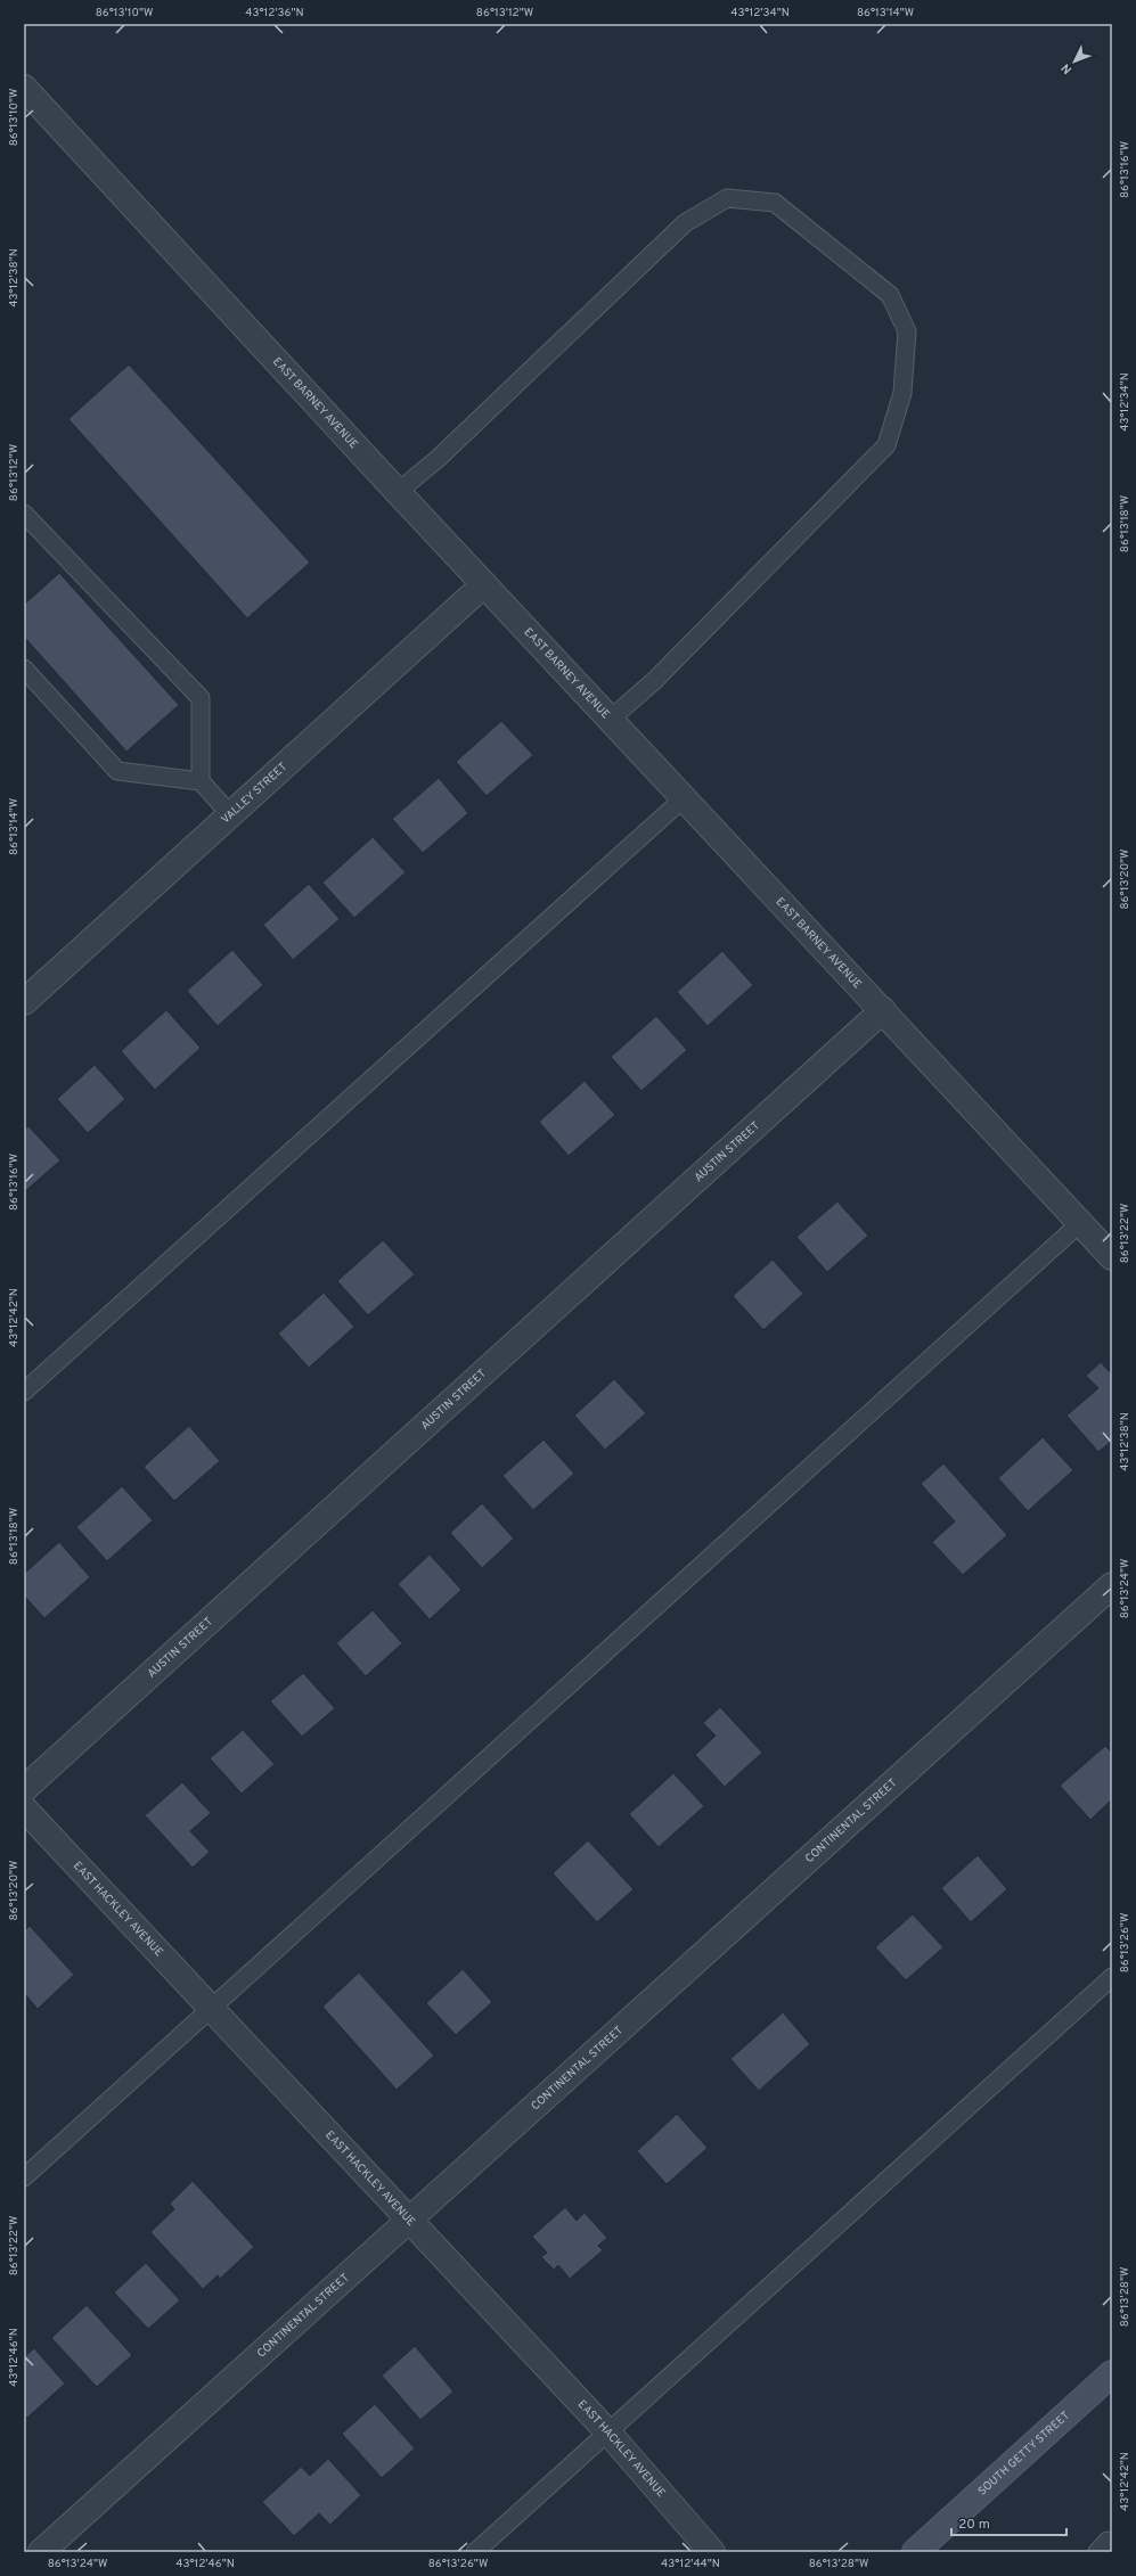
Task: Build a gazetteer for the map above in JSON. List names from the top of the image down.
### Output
{
  "streets": {
    "main road": ["SOUTH GETTY STREET"],
    "street": [
      "EAST BARNEY AVENUE",
      "VALLEY STREET",
      "AUSTIN STREET",
      "CONTINENTAL STREET",
      "EAST HACKLEY AVENUE"
    ]
  },
  "crossings": [
    ["EAST BARNEY AVENUE", "VALLEY STREET"],
    ["EAST BARNEY AVENUE", "AUSTIN STREET"],
    ["CONTINENTAL STREET", "EAST HACKLEY AVENUE"]
  ],
  "scale_bar": "20 m",
  "north": "bottom left",
  "coordinates": [
    "86°13'10\"W",
    "43°12'36\"N",
    "86°13'12\"W",
    "43°12'34\"N",
    "86°13'14\"W",
    "86°13'16\"W",
    "43°12'38\"N",
    "86°13'18\"W",
    "86°13'20\"W",
    "86°13'22\"W",
    "43°12'42\"N",
    "86°13'24\"W",
    "86°13'26\"W",
    "86°13'28\"W",
    "43°12'46\"N",
    "43°12'44\"N"
  ]
}
